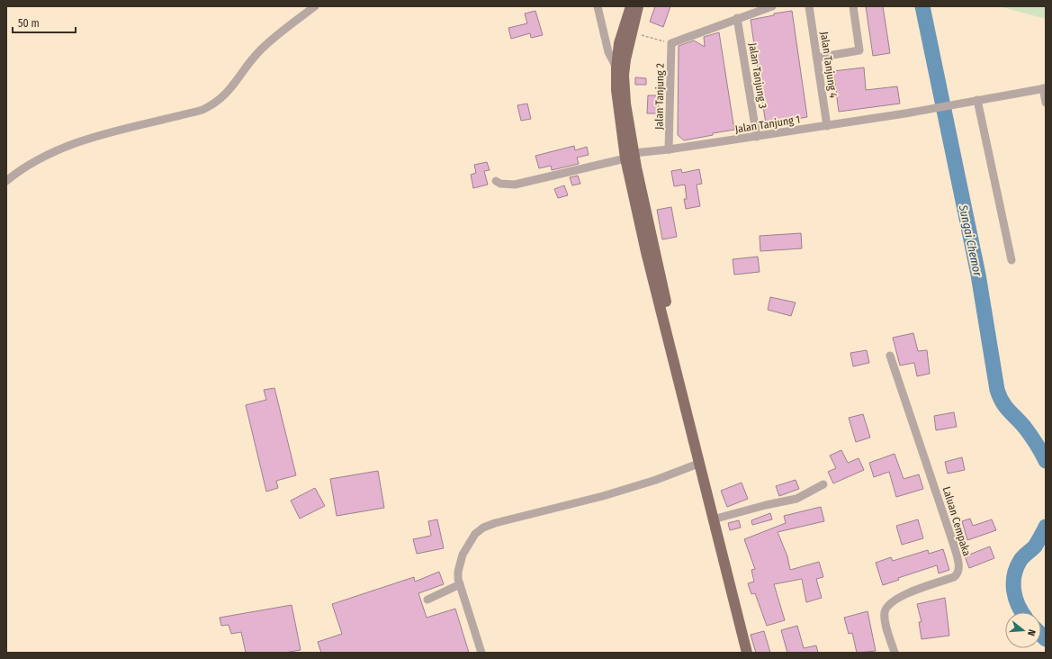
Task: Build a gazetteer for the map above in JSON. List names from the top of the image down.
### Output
{
  "streets": {
    "street": [
      "Jalan Tanjung 4",
      "Jalan Tanjung 3",
      "Jalan Tanjung 2",
      "Jalan Tanjung 1",
      "Laluan Cempaka"
    ]
  },
  "crossings": [
    ["Jalan Tanjung 4", "Jalan Tanjung 1"],
    ["Jalan Tanjung 3", "Jalan Tanjung 1"],
    ["Jalan Tanjung 2", "Jalan Tanjung 1"]
  ],
  "water": ["Sungai Chemor"],
  "scale_bar": "50 m",
  "north": "right"
}
